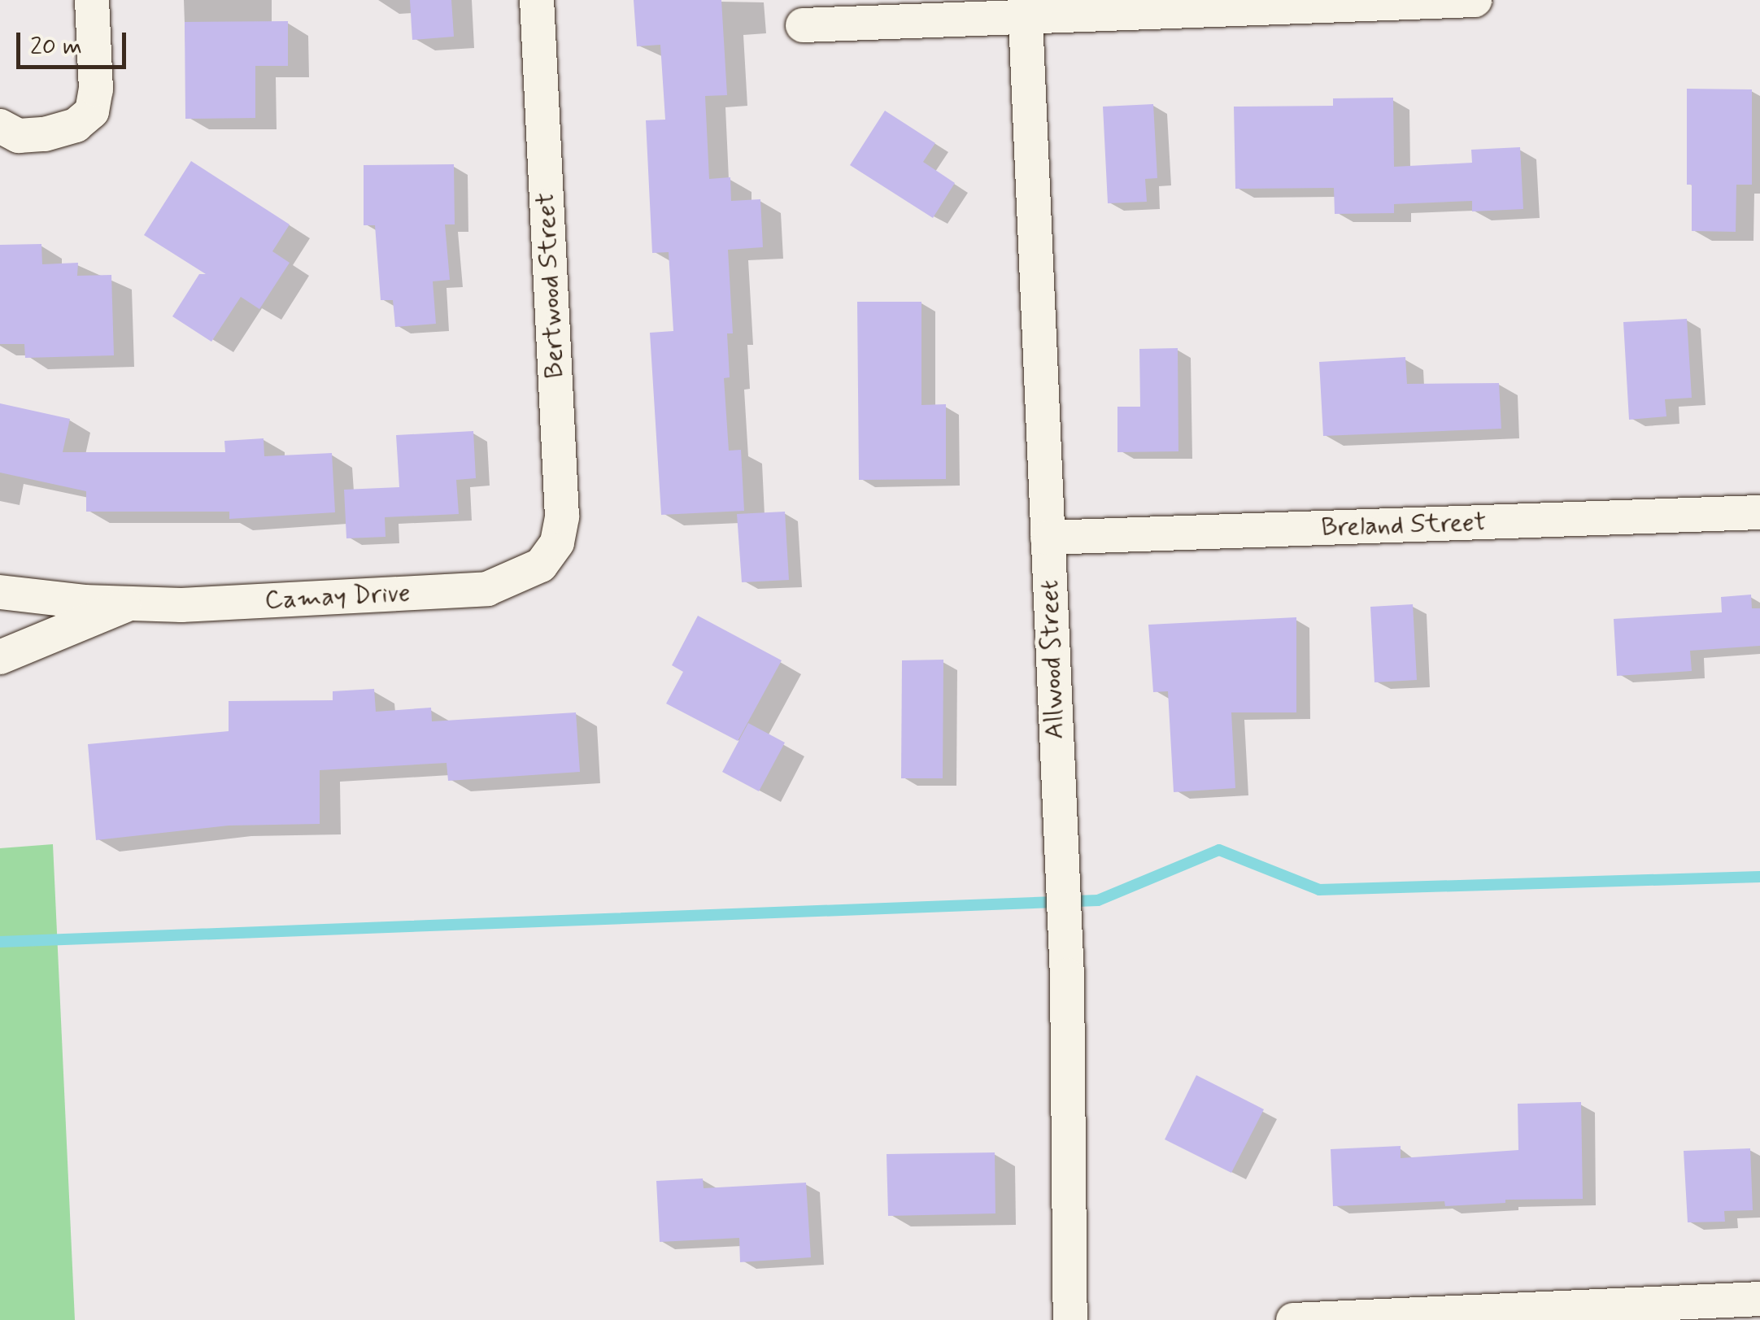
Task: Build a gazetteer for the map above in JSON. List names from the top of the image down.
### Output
{
  "streets": {
    "street": [
      "Bertwood Street",
      "Breland Street",
      "Camay Drive",
      "Allwood Street"
    ]
  },
  "crossings": [
    ["Bertwood Street", "Camay Drive"],
    ["Breland Street", "Allwood Street"]
  ],
  "scale_bar": "20 m"
}
